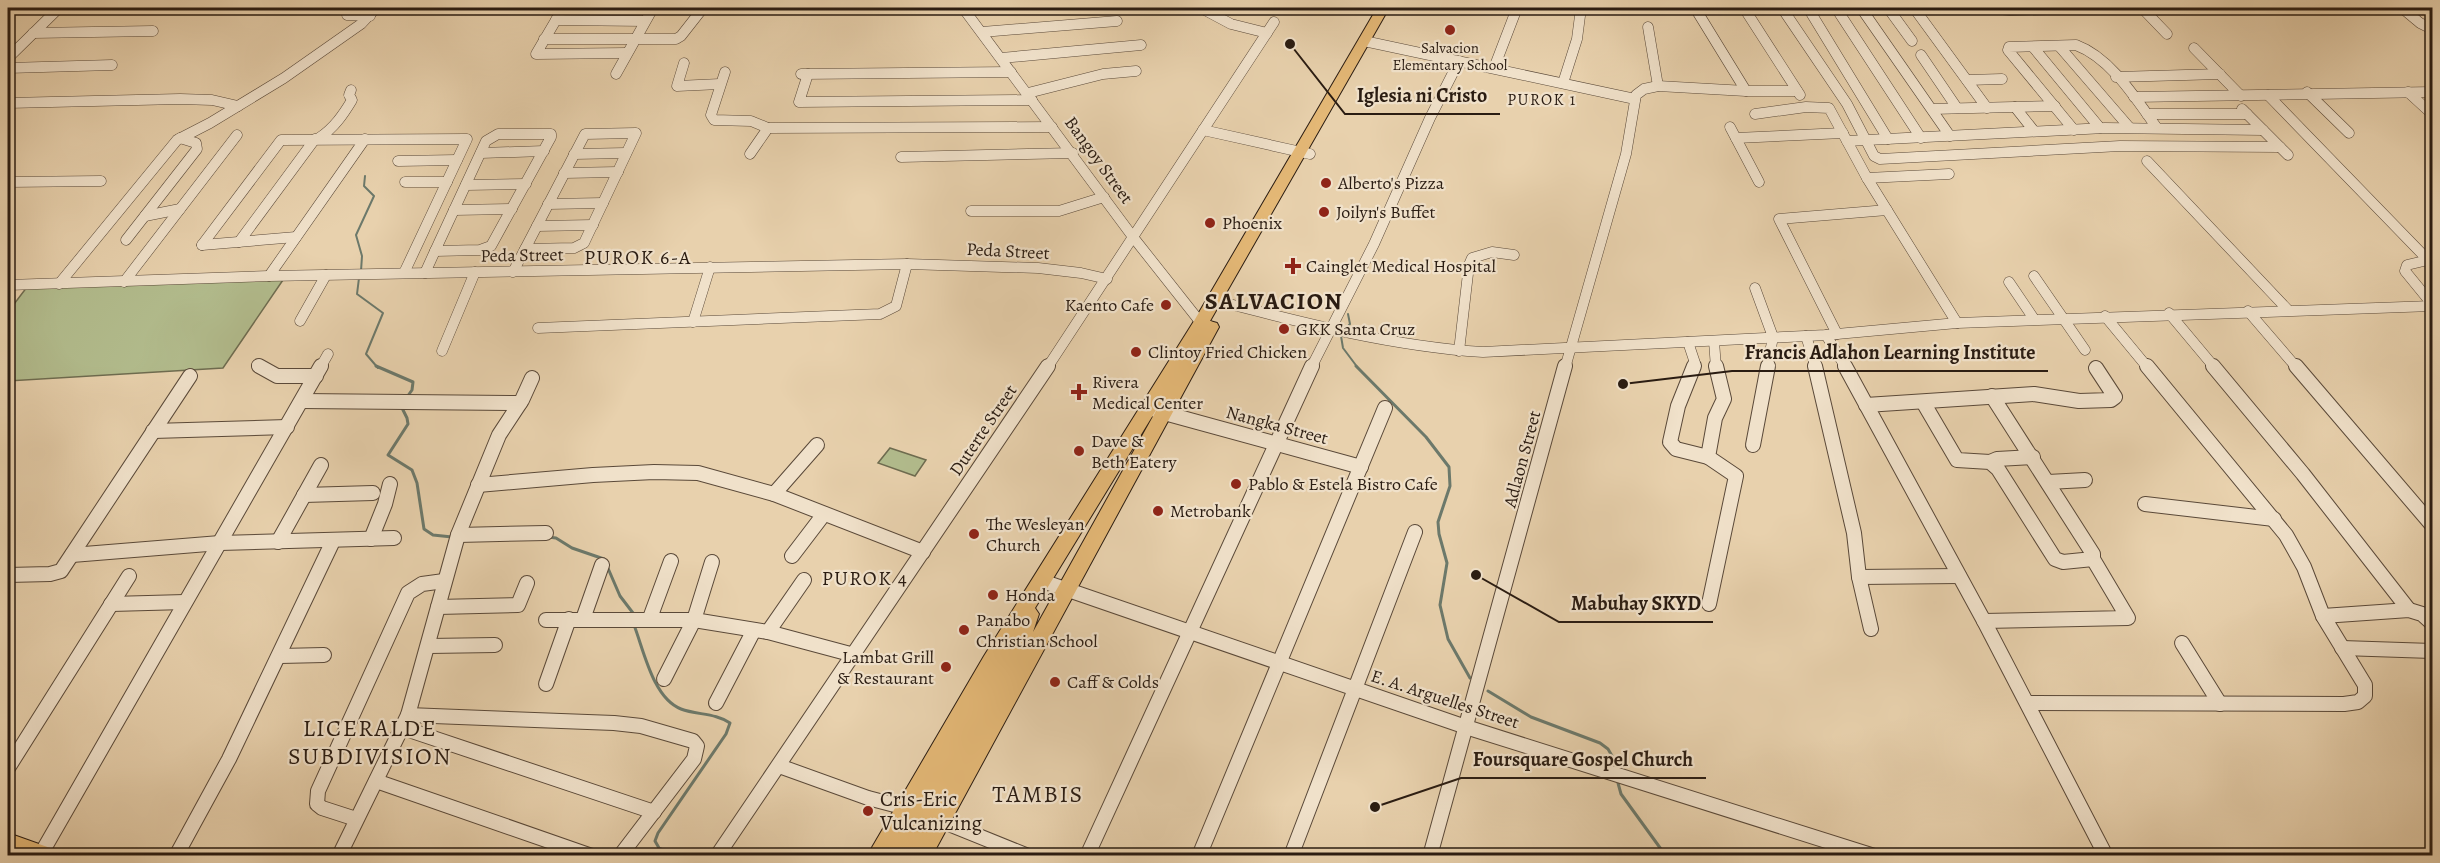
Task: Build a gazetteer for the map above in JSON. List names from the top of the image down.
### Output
{
  "streets": {
    "street": [
      "Bangoy Street",
      "Peda Street",
      "Nangka Street",
      "Duterte Street",
      "Adlaon Street",
      "E. A. Arguelles Street"
    ]
  },
  "crossings": [
    ["Bangoy Street", "Duterte Street"],
    ["Peda Street", "Duterte Street"],
    ["Adlaon Street", "E. A. Arguelles Street"]
  ],
  "districts": [
    "PUROK 1",
    "PUROK 6-A",
    "SALVACION",
    "PUROK 4",
    "LICERALDE SUBDIVISION",
    "TAMBIS"
  ],
  "places": {
    "other": [
      "Salvacion Elementary School",
      "Iglesia ni Cristo",
      "Alberto's Pizza",
      "Joilyn's Buffet",
      "Phoenix",
      "Kaento Cafe",
      "GKK Santa Cruz",
      "Clintoy Fried Chicken",
      "Francis Adlahon Learning Institute",
      "Dave & Beth Eatery",
      "Pablo & Estela Bistro Cafe",
      "Metrobank",
      "The Wesleyan Church",
      "Mabuhay SKYD",
      "Honda",
      "Panabo Christian School",
      "Lambat Grill & Restaurant",
      "Caff & Colds",
      "Foursquare Gospel Church",
      "Cris-Eric Vulcanizing"
    ],
    "health": ["Cainglet Medical Hospital", "Rivera Medical Center"]
  }
}
